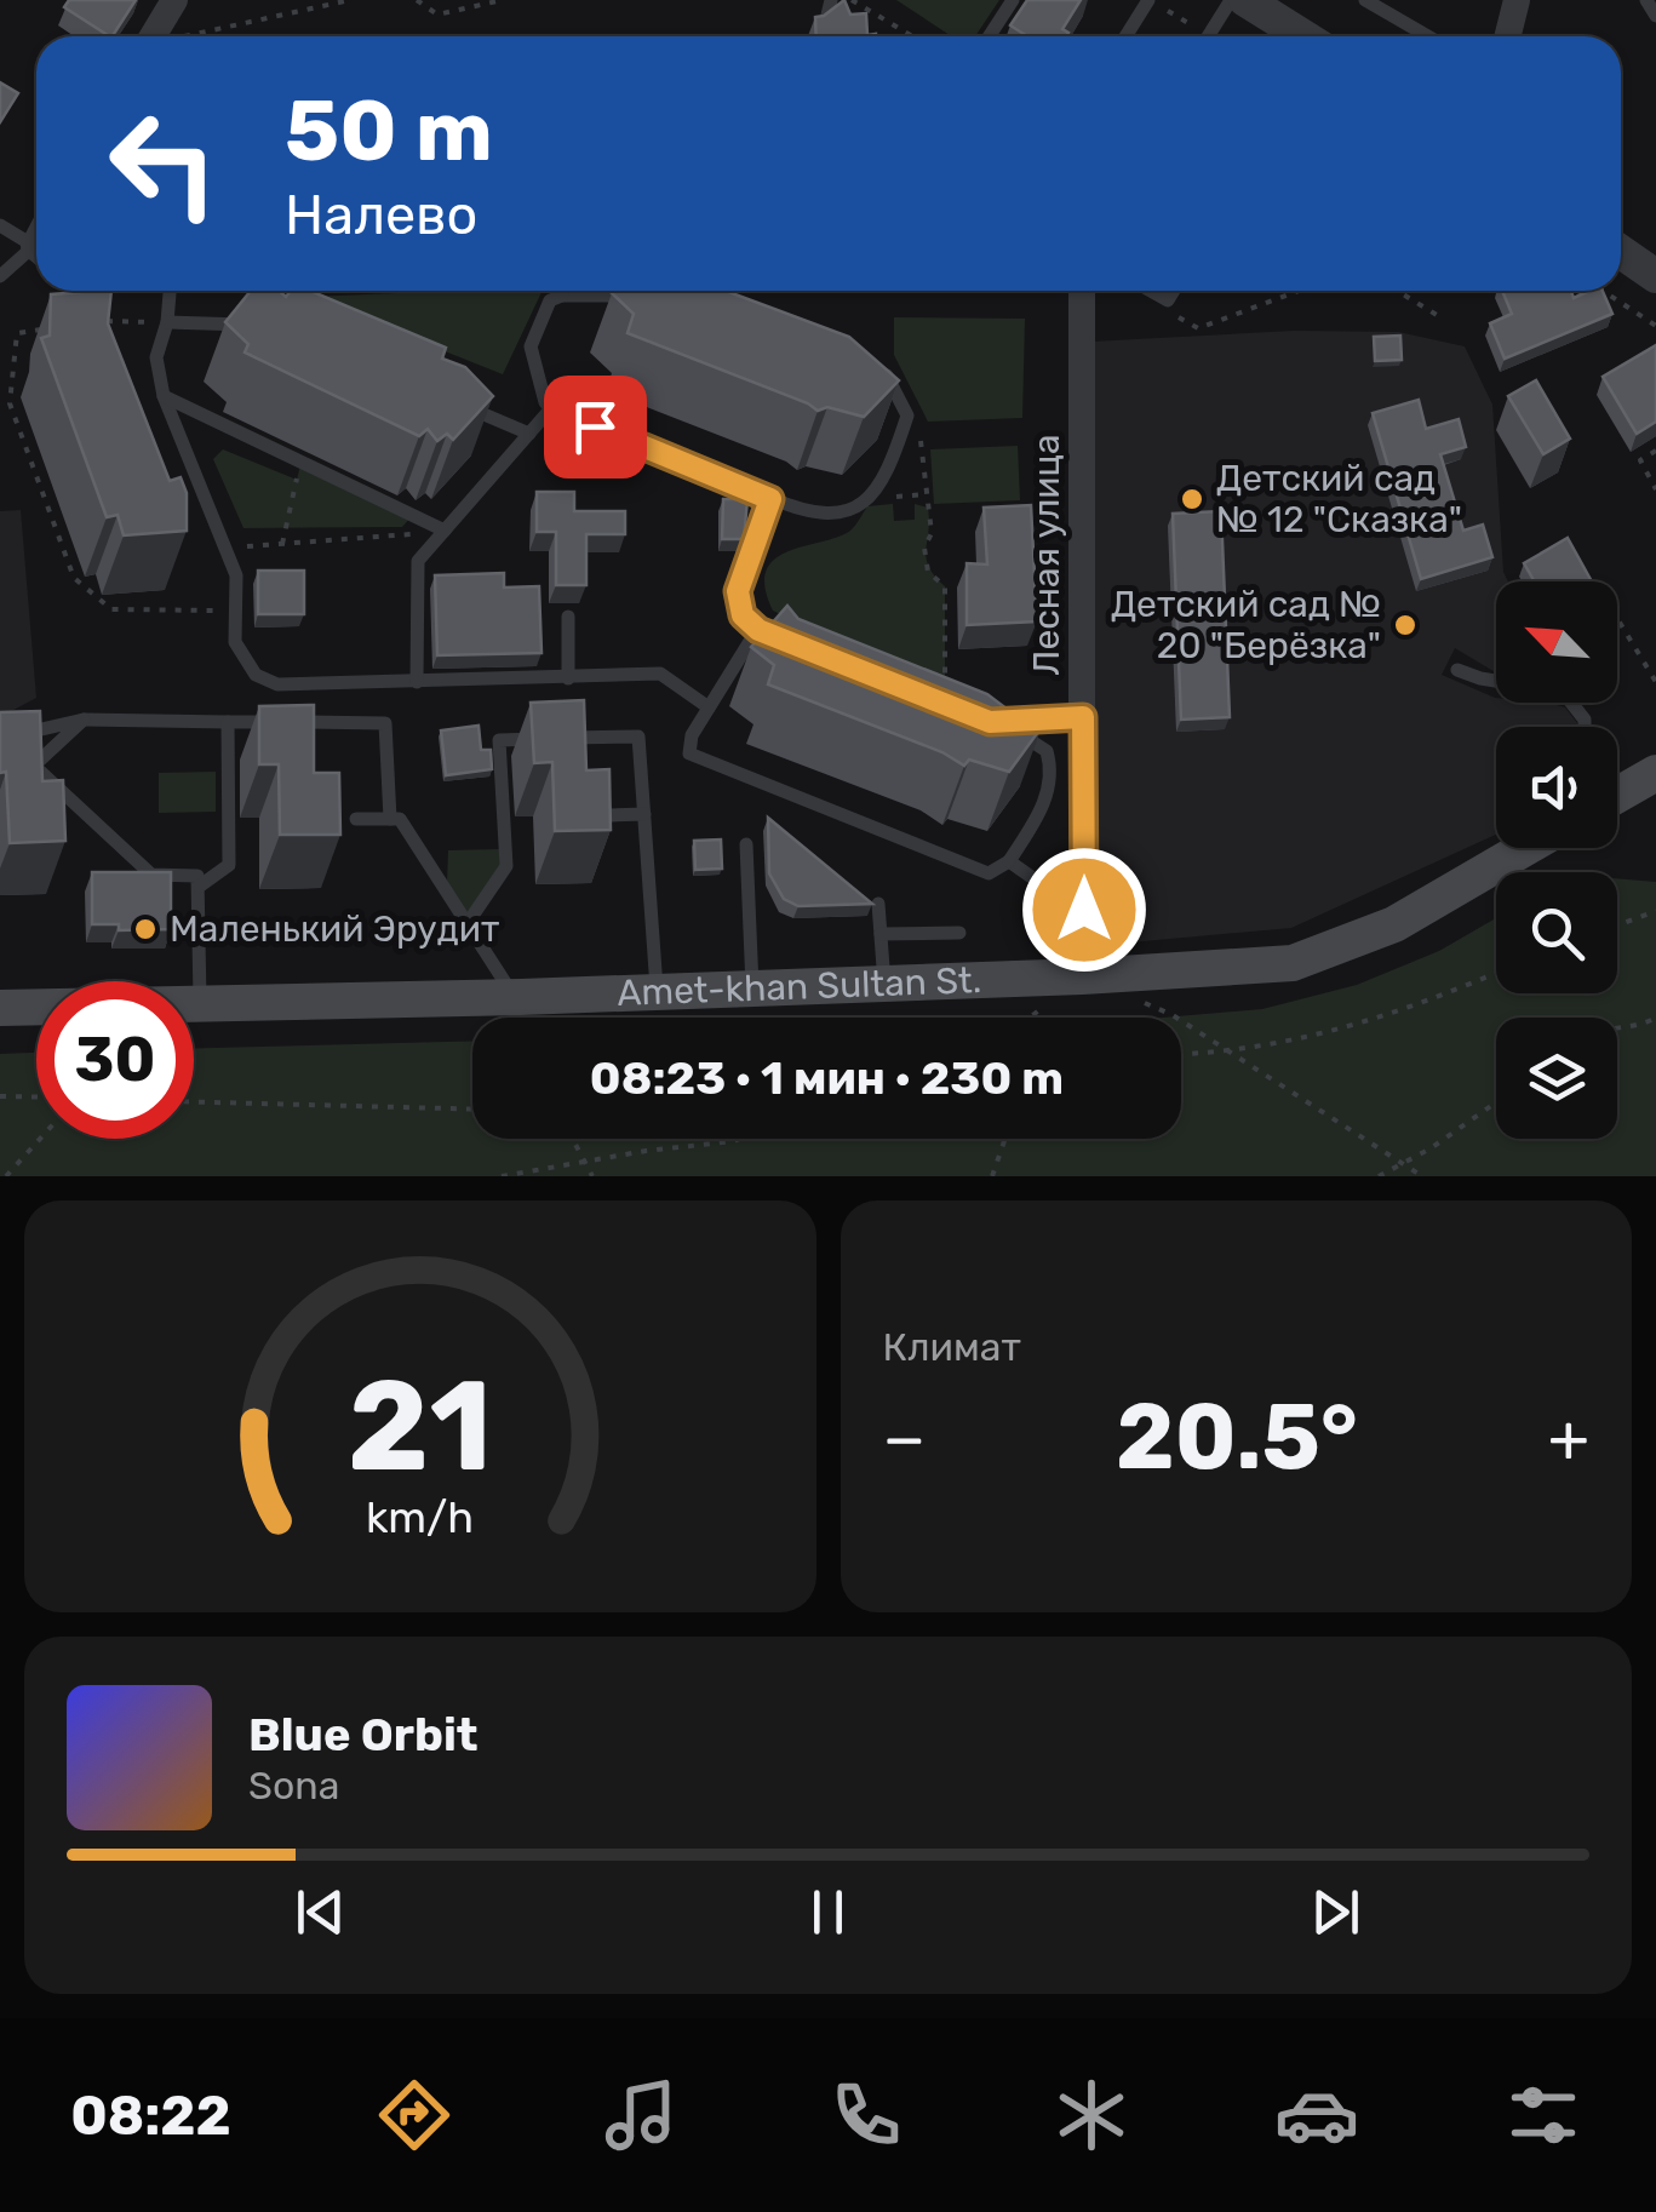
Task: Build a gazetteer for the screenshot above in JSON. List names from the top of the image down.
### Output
{
  "streets": {
    "main road": ["Amet-khan Sultan St."],
    "street": ["Лесная улица"]
  },
  "crossings": [
    ["Лесная улица", "Amet-khan Sultan St."]
  ],
  "places": ["Детский сад № 12 \"Сказка\"", "Детский сад № 20 \"Берёзка\"", "Маленький Эрудит"],
  "north": "top left",
  "page": {
    "turn": ["50 m", "Налево"],
    "limit": "30",
    "trip": "08:23 · 1 мин · 230 m",
    "tile": "Климат",
    "heat": ["−", "20.5°", "+"],
    "song": ["Blue Orbit", "Sona"],
    "tabs": "08:22",
    "gauge": ["21", "km/h"]
  }
}
